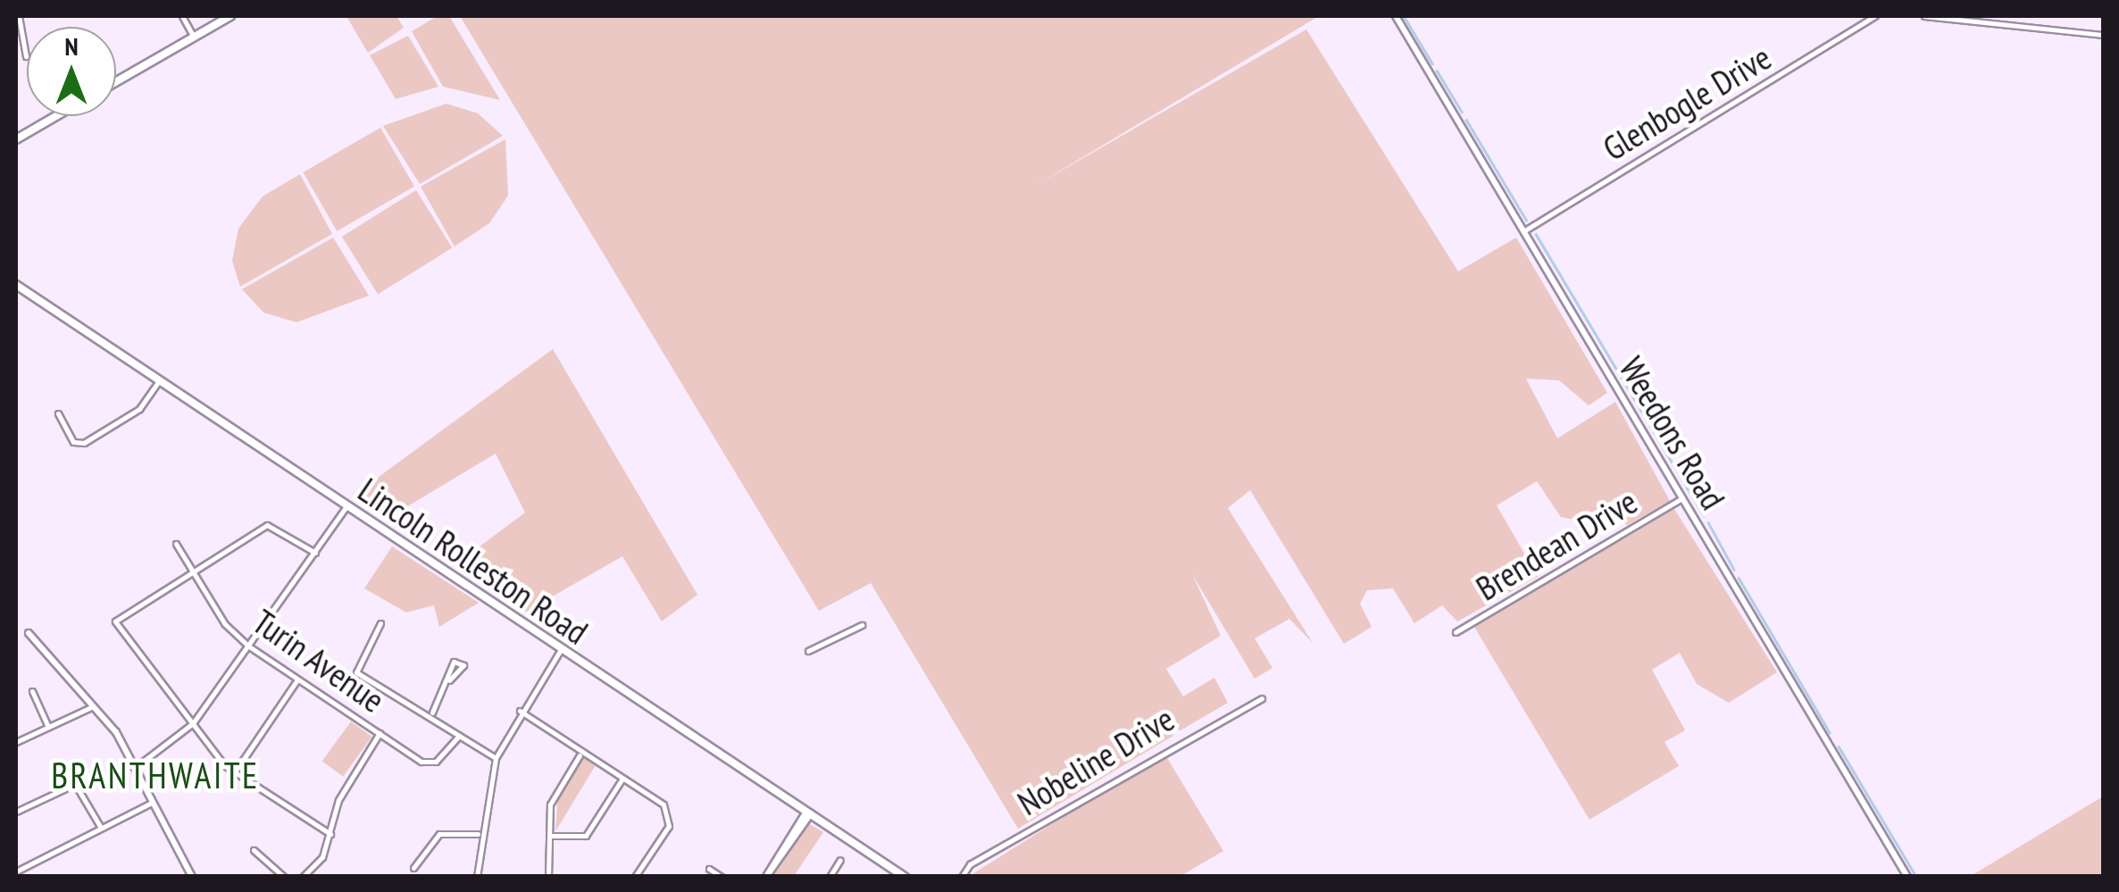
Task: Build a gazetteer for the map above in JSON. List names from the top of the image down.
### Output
{
  "streets": {
    "main road": ["Lincoln Rolleston Road"],
    "street": [
      "Glenbogle Drive",
      "Weedons Road",
      "Brendean Drive",
      "Turin Avenue",
      "Nobeline Drive"
    ]
  },
  "crossings": [
    ["Glenbogle Drive", "Weedons Road"],
    ["Weedons Road", "Brendean Drive"]
  ],
  "districts": ["BRANTHWAITE"],
  "north": "top"
}
